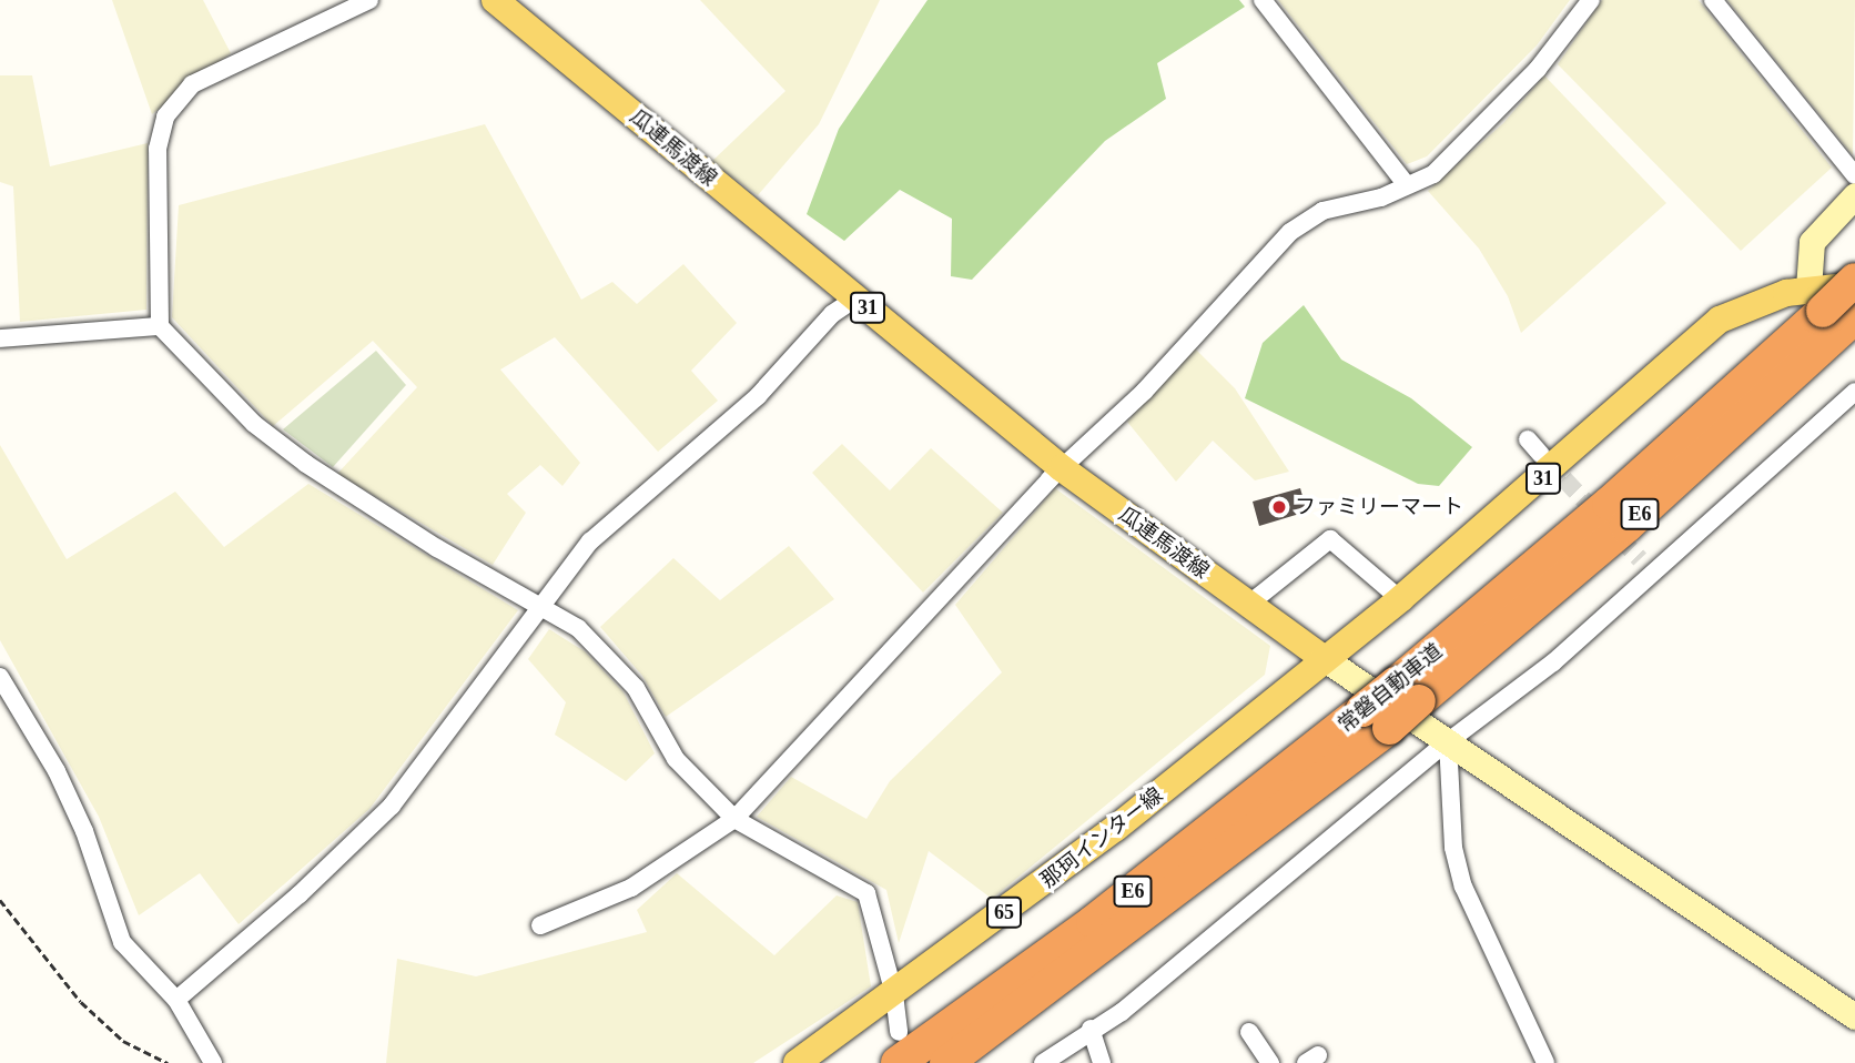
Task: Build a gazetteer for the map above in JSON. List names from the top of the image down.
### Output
{
  "streets": {
    "highway": ["E6", "常磐自動車道"],
    "main road": [
      "瓜連馬渡線",
      "31",
      "那珂インター線",
      "65"
    ]
  },
  "crossings": [
    ["瓜連馬渡線", "31"],
    ["瓜連馬渡線", "那珂インター線"],
    ["31", "常磐自動車道"],
    ["31", "那珂インター線"]
  ],
  "places": ["ファミリーマート"]
}
